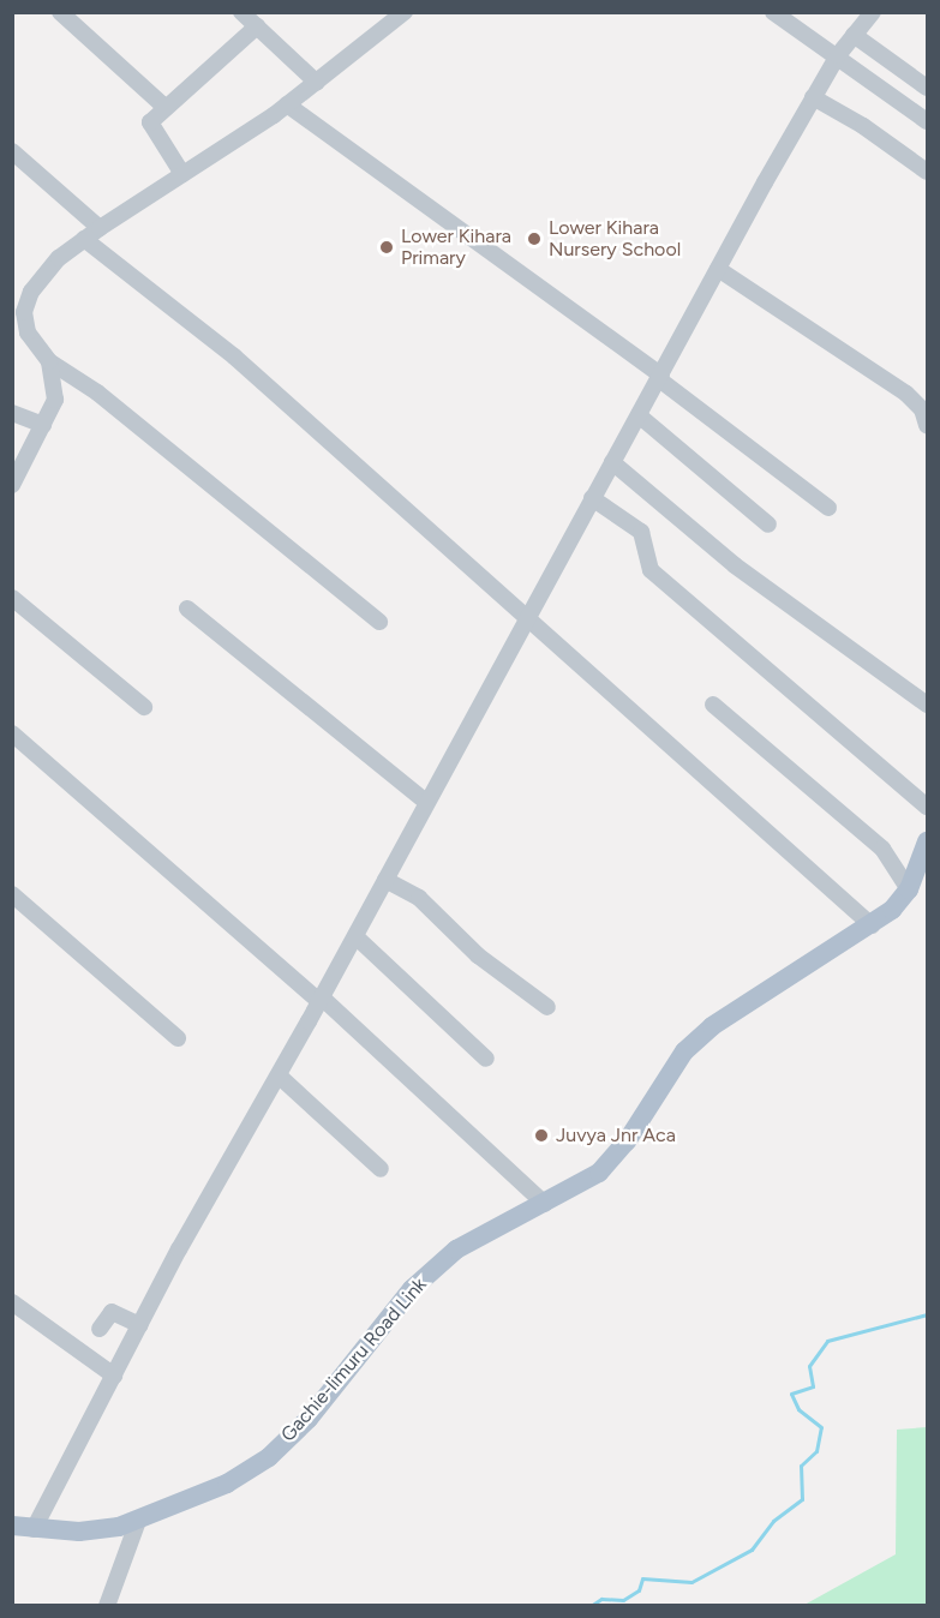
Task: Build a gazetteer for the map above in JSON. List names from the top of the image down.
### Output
{
  "streets": {
    "main road": ["Gachie-limuru Road Link"]
  },
  "places": ["Lower Kihara Nursery School", "Lower Kihara Primary", "Juvya Jnr Aca"]
}
